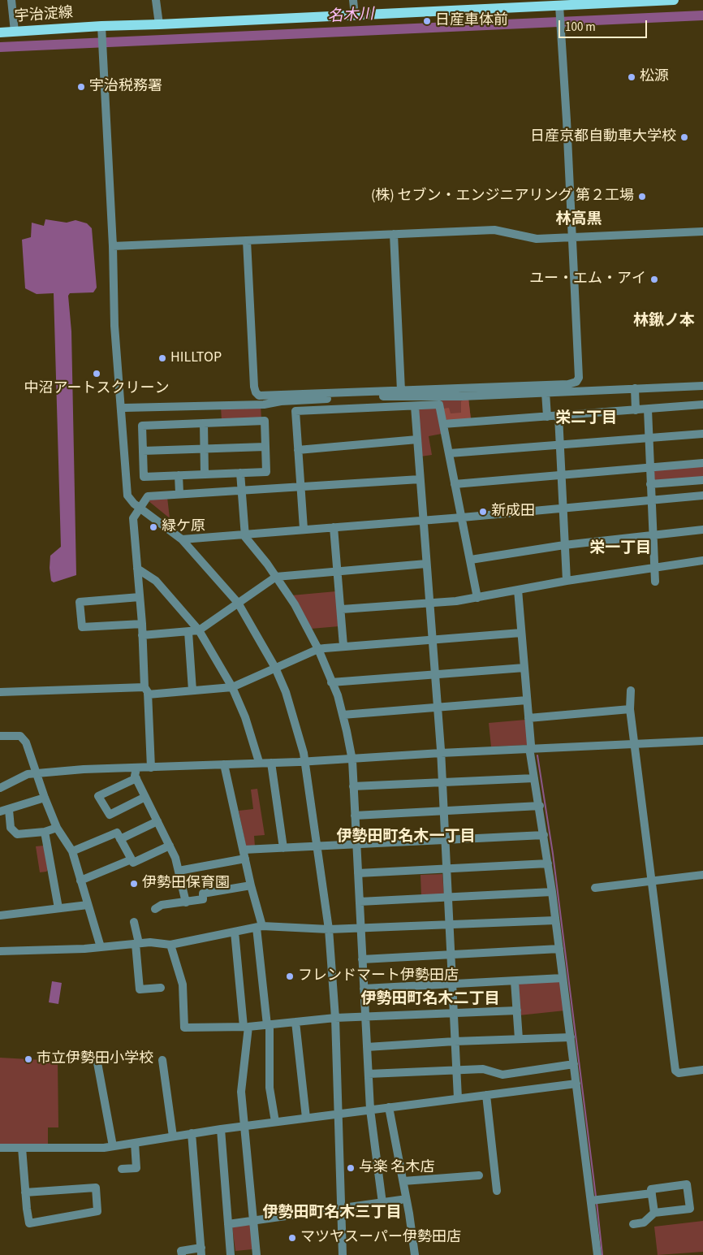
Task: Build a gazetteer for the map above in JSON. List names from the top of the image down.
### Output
{
  "streets": {
    "main road": ["宇治淀線"]
  },
  "districts": [
    "林高黒",
    "林鍬ノ本",
    "栄二丁目",
    "栄一丁目",
    "伊勢田町名木一丁目",
    "伊勢田町名木二丁目",
    "伊勢田町名木三丁目"
  ],
  "water": ["名木川"],
  "places": [
    "日産車体前",
    "松源",
    "宇治税務署",
    "日産京都自動車大学校",
    "(株) セブン・エンジニアリング 第２工場",
    "ユー・エム・アイ",
    "HILLTOP",
    "中沼アートスクリーン",
    "新成田",
    "緑ケ原",
    "伊勢田保育園",
    "フレンドマート伊勢田店",
    "市立伊勢田小学校",
    "与楽 名木店",
    "マツヤスーパー伊勢田店"
  ],
  "scale_bar": "100 m"
}
